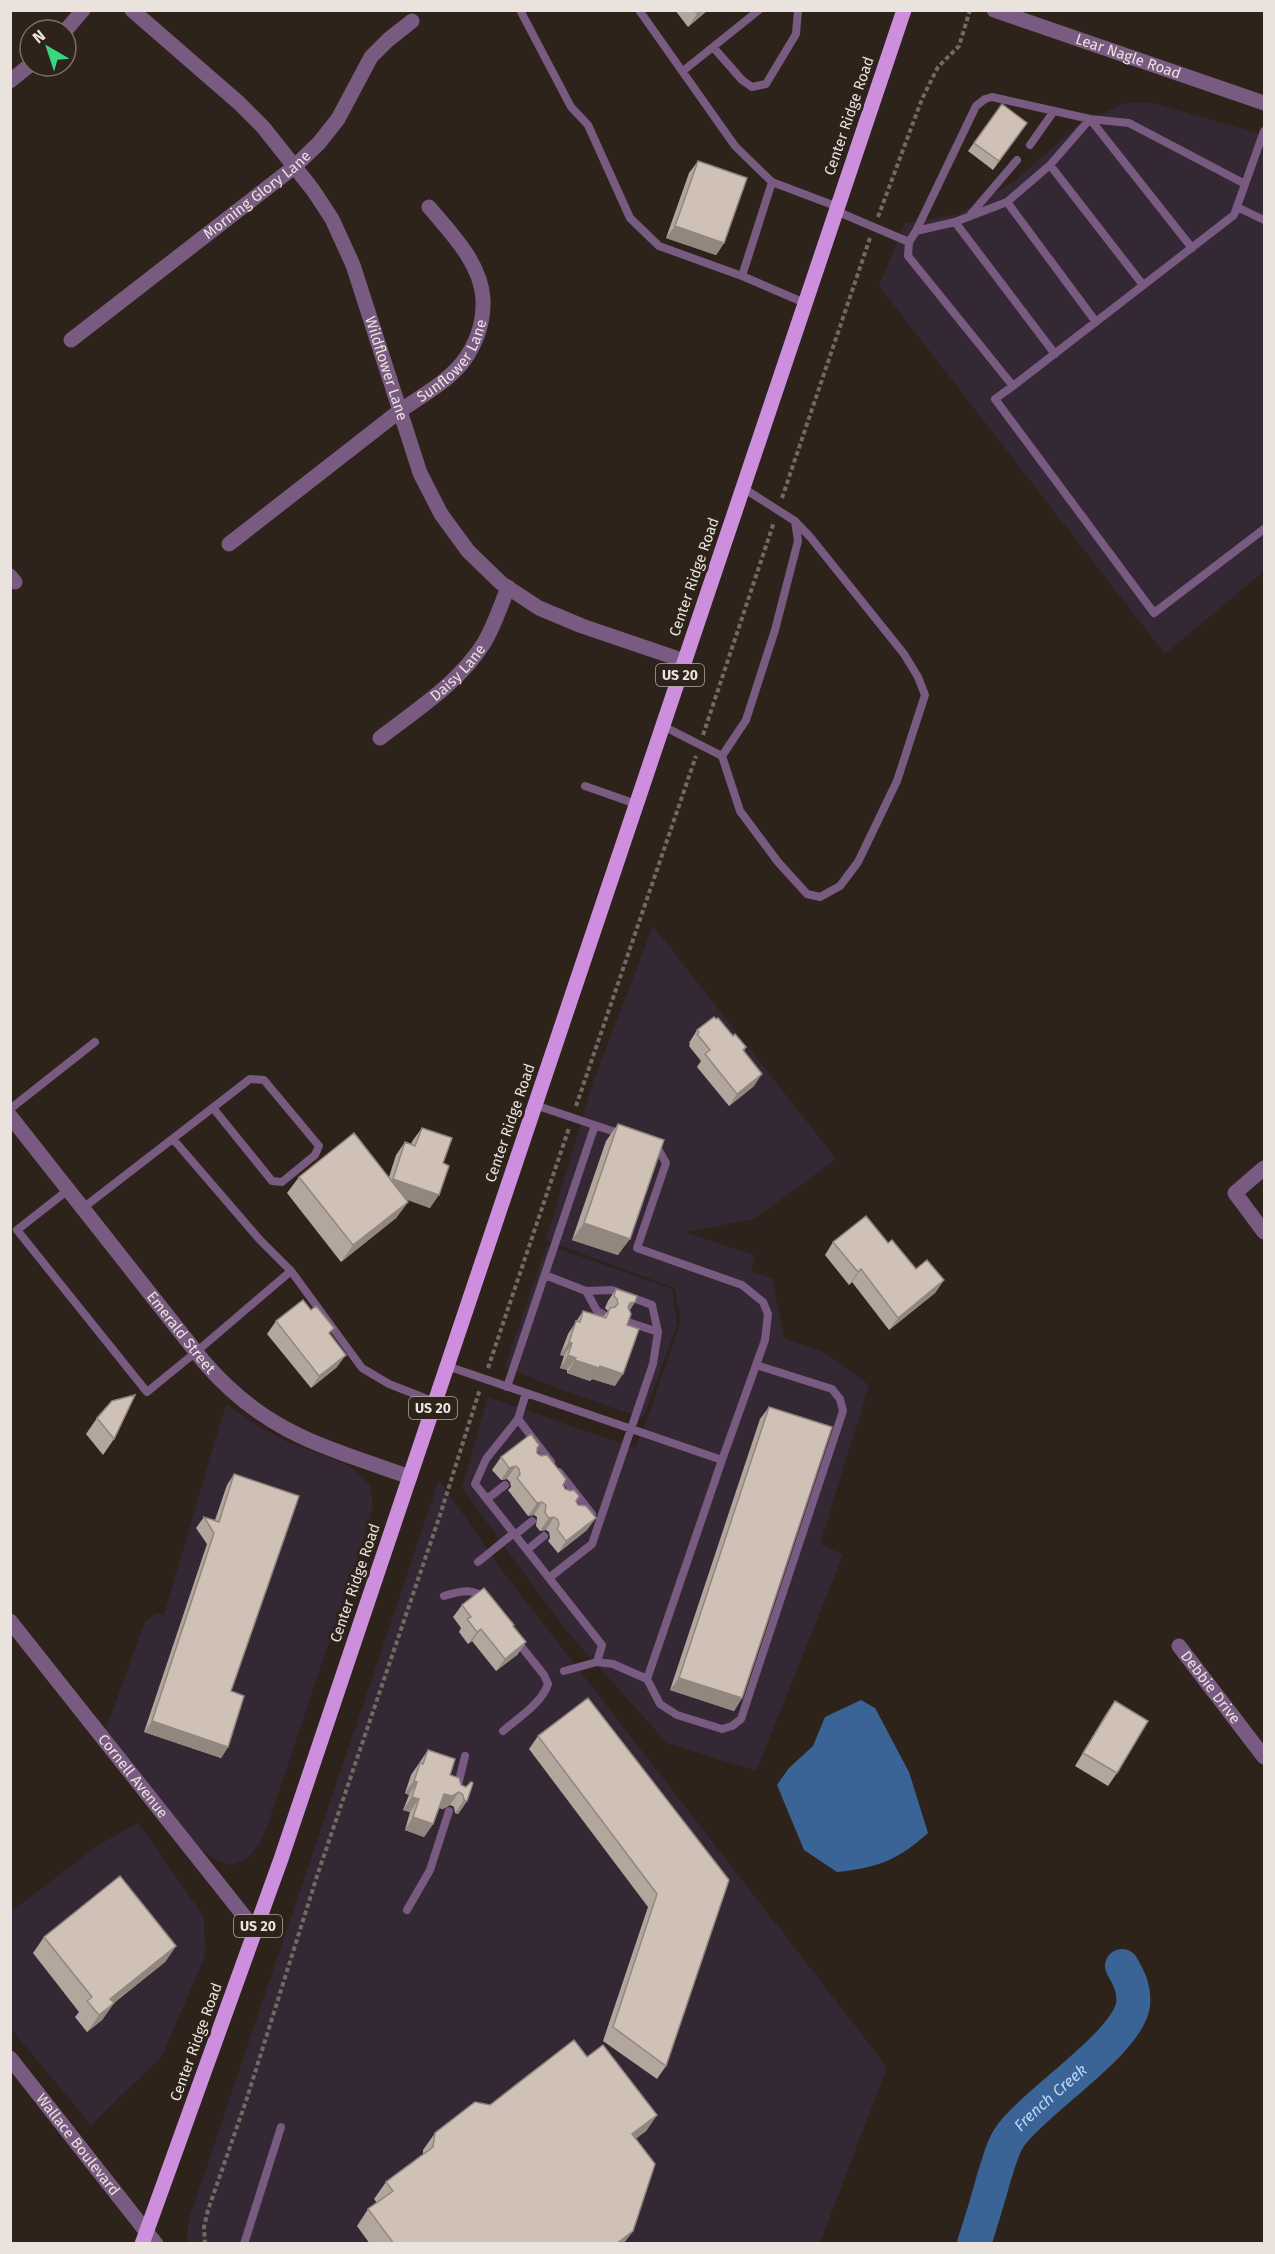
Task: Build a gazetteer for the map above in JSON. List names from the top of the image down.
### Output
{
  "streets": {
    "main road": ["Center Ridge Road", "US 20"],
    "street": [
      "Lear Nagle Road",
      "Morning Glory Lane",
      "Sunflower Lane",
      "Wildflower Lane",
      "Daisy Lane",
      "Emerald Street",
      "Debbie Drive",
      "Cornell Avenue",
      "Wallace Boulevard"
    ]
  },
  "crossings": [
    ["Center Ridge Road", "Wildflower Lane"],
    ["Center Ridge Road", "Emerald Street"],
    ["Center Ridge Road", "Cornell Avenue"],
    ["Center Ridge Road", "Wallace Boulevard"],
    ["Morning Glory Lane", "Wildflower Lane"],
    ["Sunflower Lane", "Wildflower Lane"],
    ["Wildflower Lane", "Daisy Lane"]
  ],
  "water": ["French Creek"],
  "north": "top left"
}
